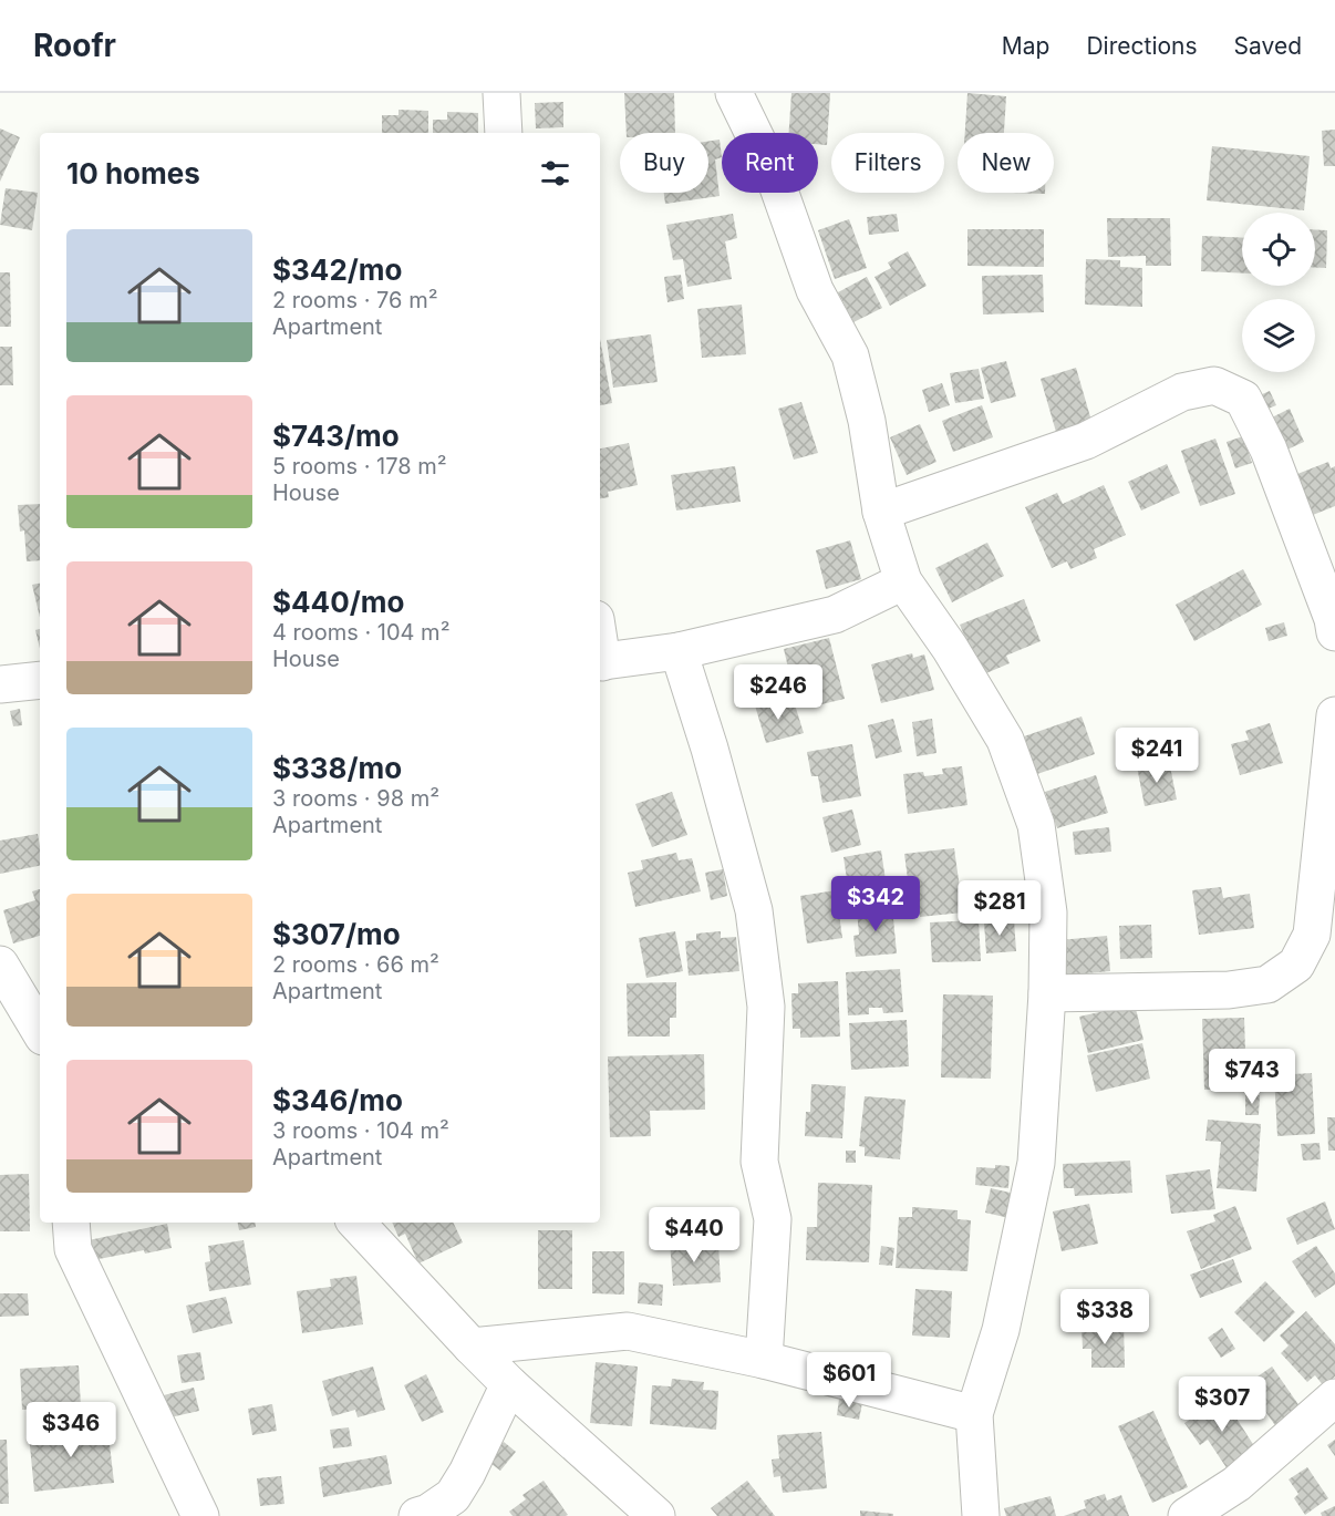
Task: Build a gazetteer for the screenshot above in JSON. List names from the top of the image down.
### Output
{
  "page": {
    "header": "Roofr",
    "nav": ["Map", "Directions", "Saved"],
    "chip": [
      "Buy",
      "Rent",
      "Filters",
      "New"
    ],
    "heading": "10 homes",
    "list": [
      {
        "name": "$342/mo",
        "note": "2 rooms · 76 m² · Apartment"
      },
      {
        "name": "$743/mo",
        "note": "5 rooms · 178 m² · House"
      },
      {
        "name": "$440/mo",
        "note": "4 rooms · 104 m² · House"
      },
      {
        "name": "$338/mo",
        "note": "3 rooms · 98 m² · Apartment"
      },
      {
        "name": "$307/mo",
        "note": "2 rooms · 66 m² · Apartment"
      },
      {
        "name": "$346/mo",
        "note": "3 rooms · 104 m² · Apartment"
      }
    ],
    "price": [
      "$246",
      "$241",
      "$342",
      "$281",
      "$743",
      "$440",
      "$338",
      "$601",
      "$307",
      "$346"
    ]
  }
}
